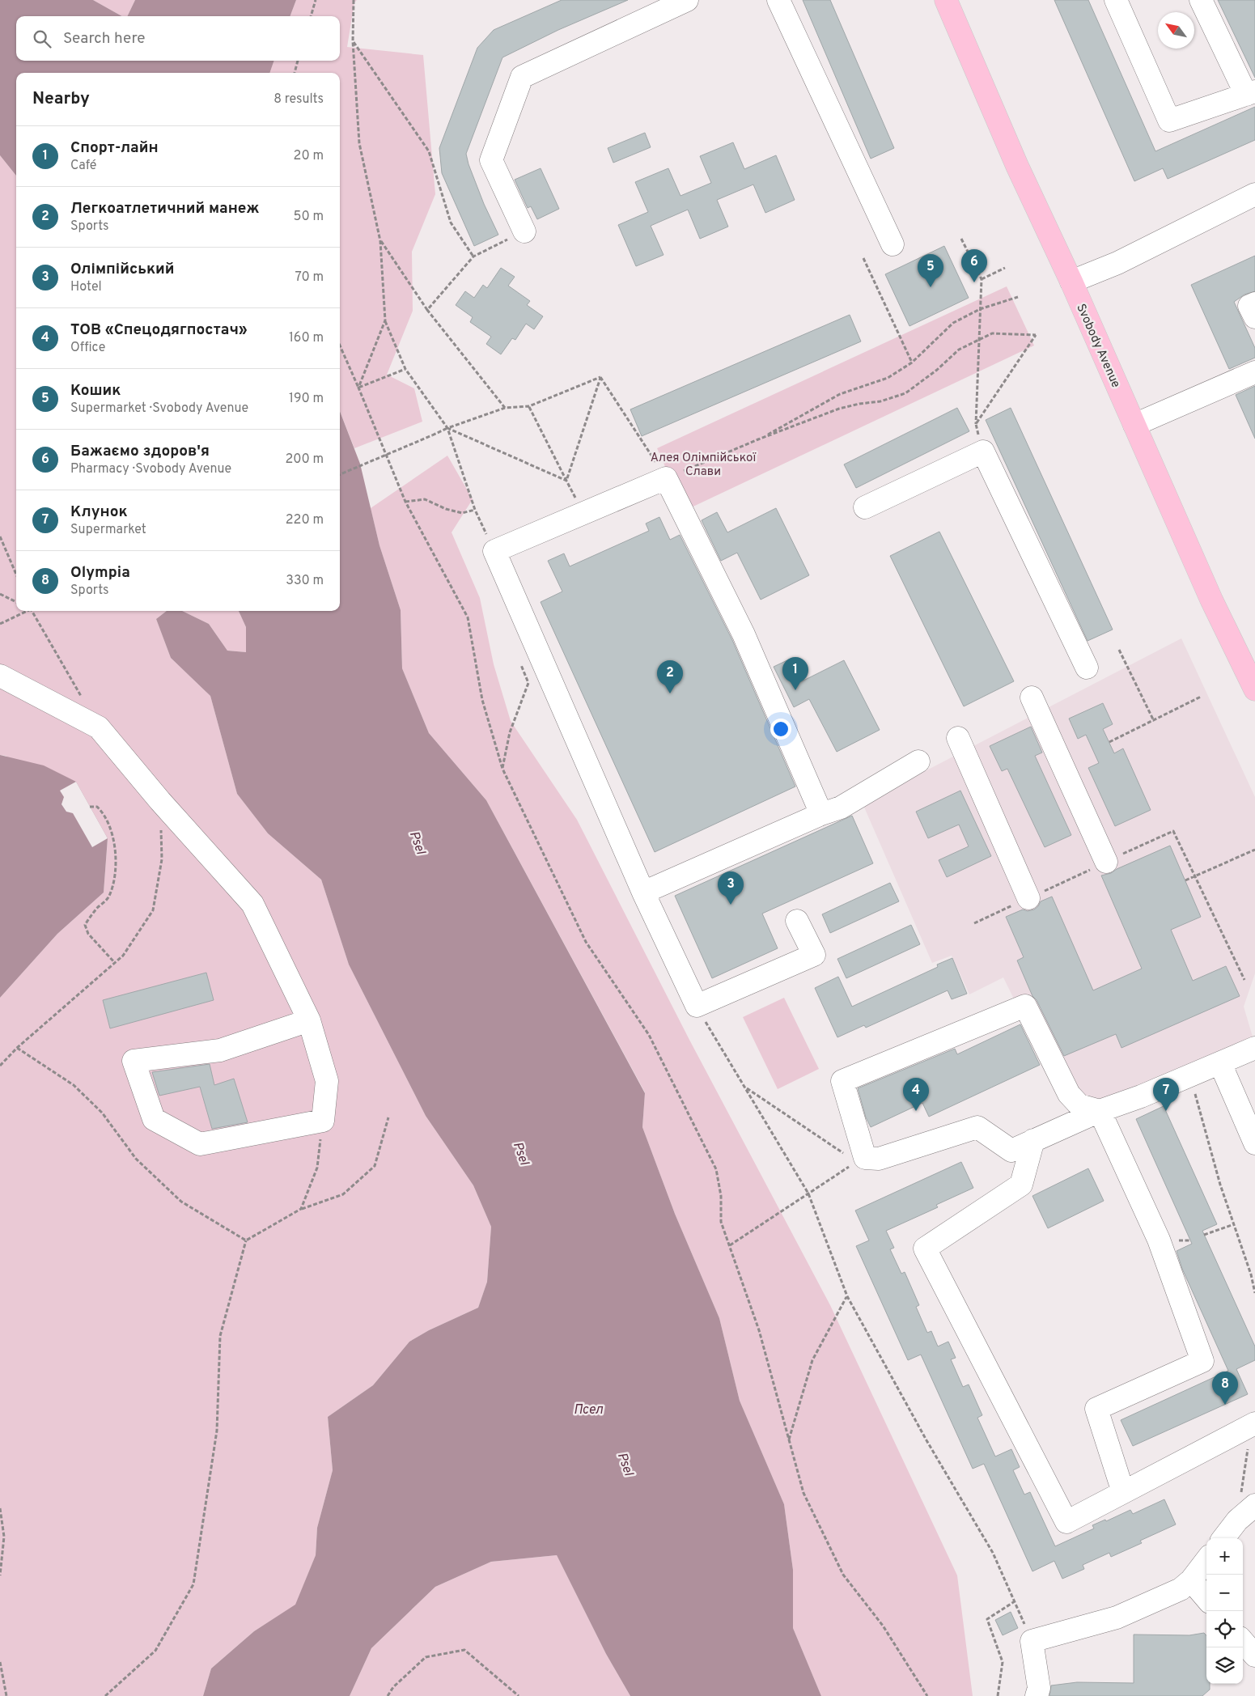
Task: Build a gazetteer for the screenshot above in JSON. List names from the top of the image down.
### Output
{
  "streets": {
    "main road": ["Svobody Avenue"]
  },
  "water": ["Psel", "Псел"],
  "parks": ["Алея Олімпійської Слави"],
  "north": "top left",
  "page": {
    "search": "Search here",
    "heading": ["Nearby", "8 results"],
    "list": [
      {
        "mark": "1",
        "name": "Спорт-лайн",
        "note": "Café",
        "value": "20 m"
      },
      {
        "mark": "2",
        "name": "Легкоатлетичний манеж",
        "note": "Sports",
        "value": "50 m"
      },
      {
        "mark": "3",
        "name": "Олімпійський",
        "note": "Hotel",
        "value": "70 m"
      },
      {
        "mark": "4",
        "name": "ТОВ «Спецодягпостач»",
        "note": "Office",
        "value": "160 m"
      },
      {
        "mark": "5",
        "name": "Кошик",
        "note": "Supermarket · Svobody Avenue",
        "value": "190 m"
      },
      {
        "mark": "6",
        "name": "Бажаємо здоров'я",
        "note": "Pharmacy · Svobody Avenue",
        "value": "200 m"
      },
      {
        "mark": "7",
        "name": "Клунок",
        "note": "Supermarket",
        "value": "220 m"
      },
      {
        "mark": "8",
        "name": "Olympia",
        "note": "Sports",
        "value": "330 m"
      }
    ],
    "pins": [
      "6",
      "5",
      "1",
      "2",
      "3",
      "4",
      "7",
      "8"
    ],
    "map_buttons": ["+", "−"]
  }
}
